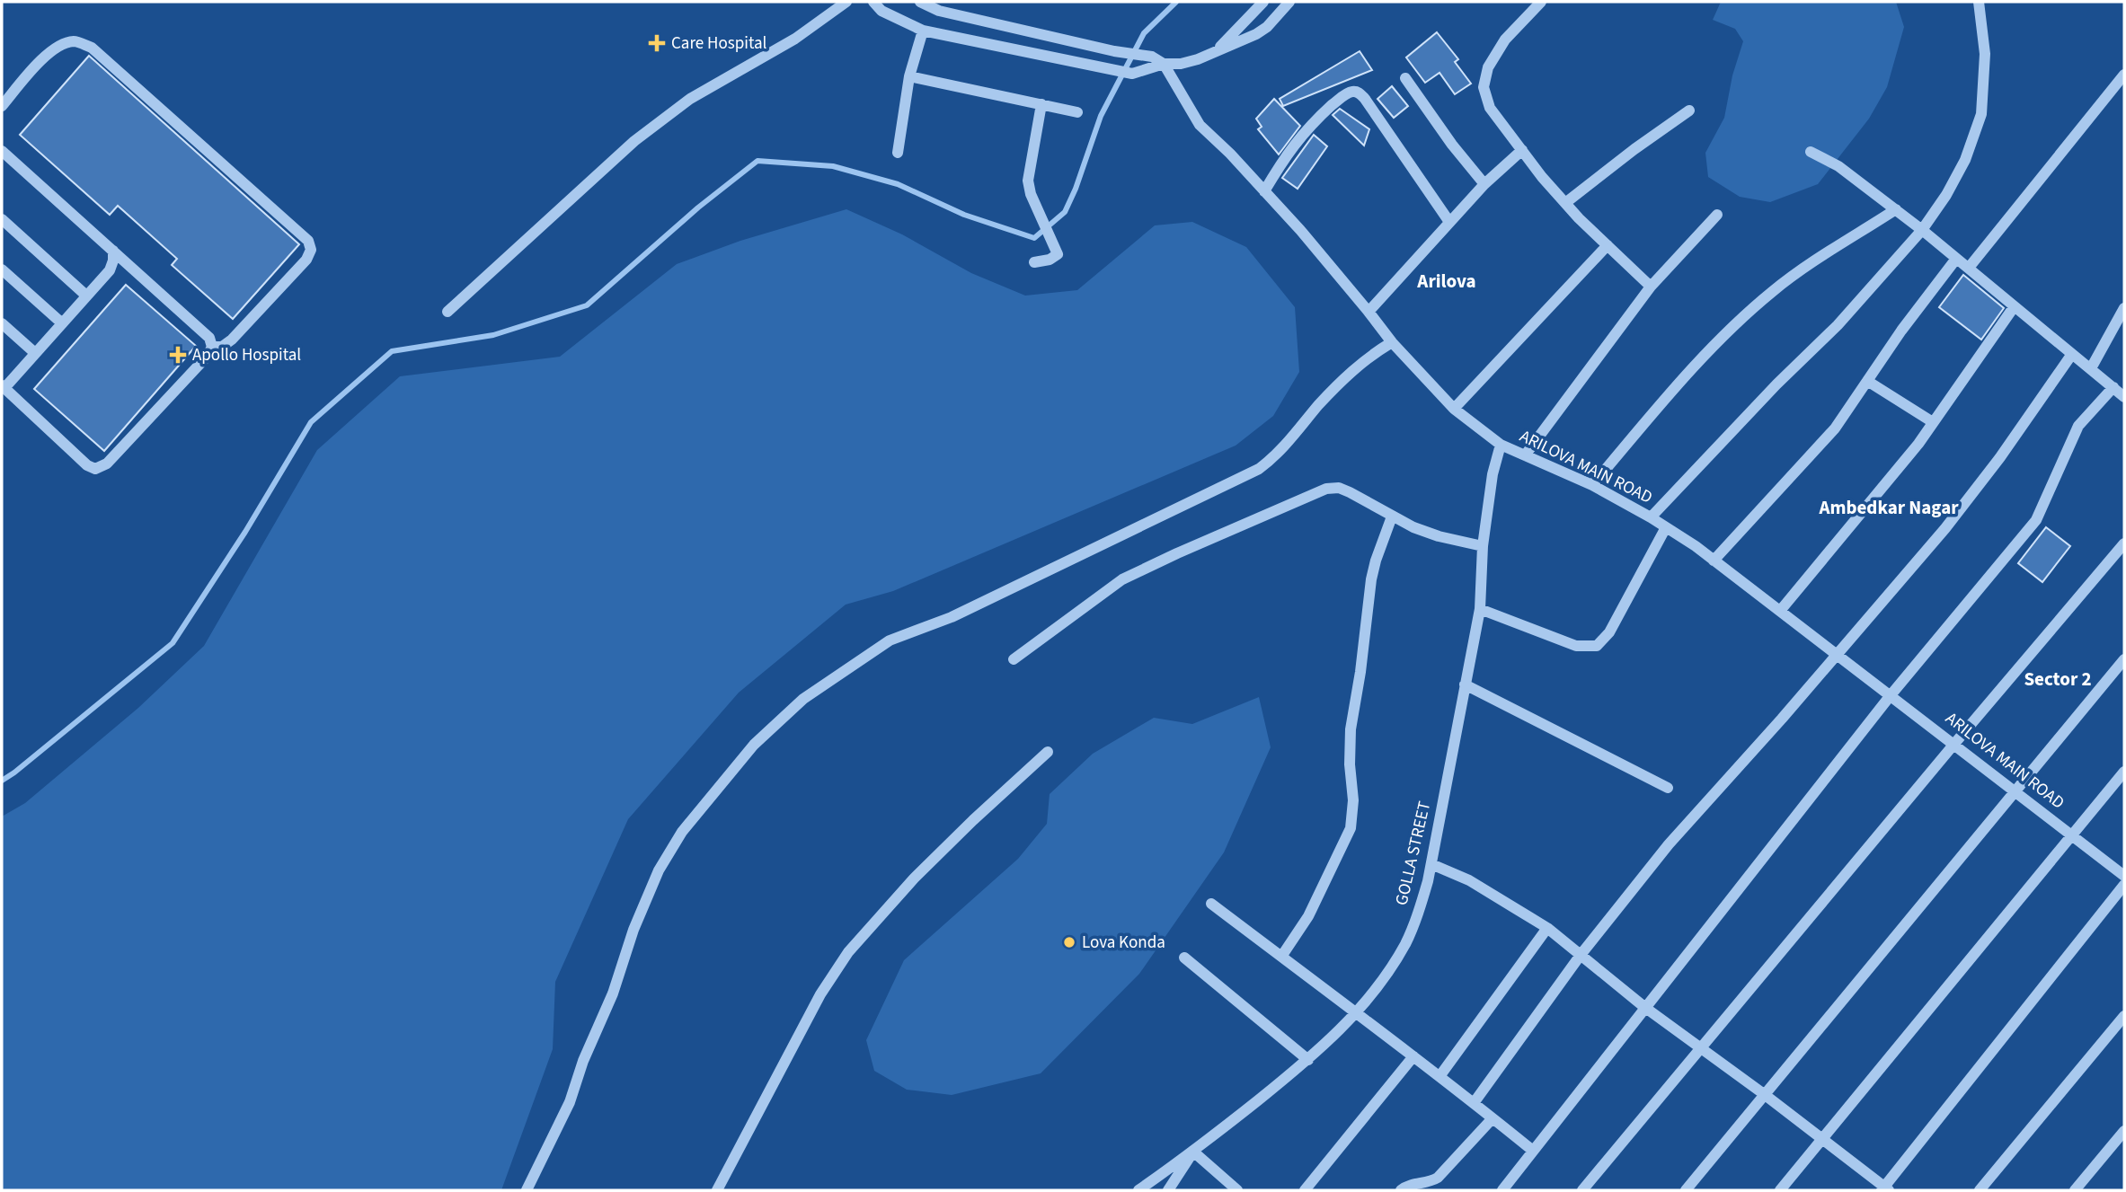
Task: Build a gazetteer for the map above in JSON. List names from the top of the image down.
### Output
{
  "streets": {
    "street": ["ARILOVA MAIN ROAD", "GOLLA STREET"]
  },
  "crossings": [
    ["ARILOVA MAIN ROAD", "GOLLA STREET"]
  ],
  "districts": ["Arilova", "Ambedkar Nagar", "Sector 2"],
  "places": {
    "health": ["Care Hospital", "Apollo Hospital"],
    "other": ["Lova Konda"]
  }
}
